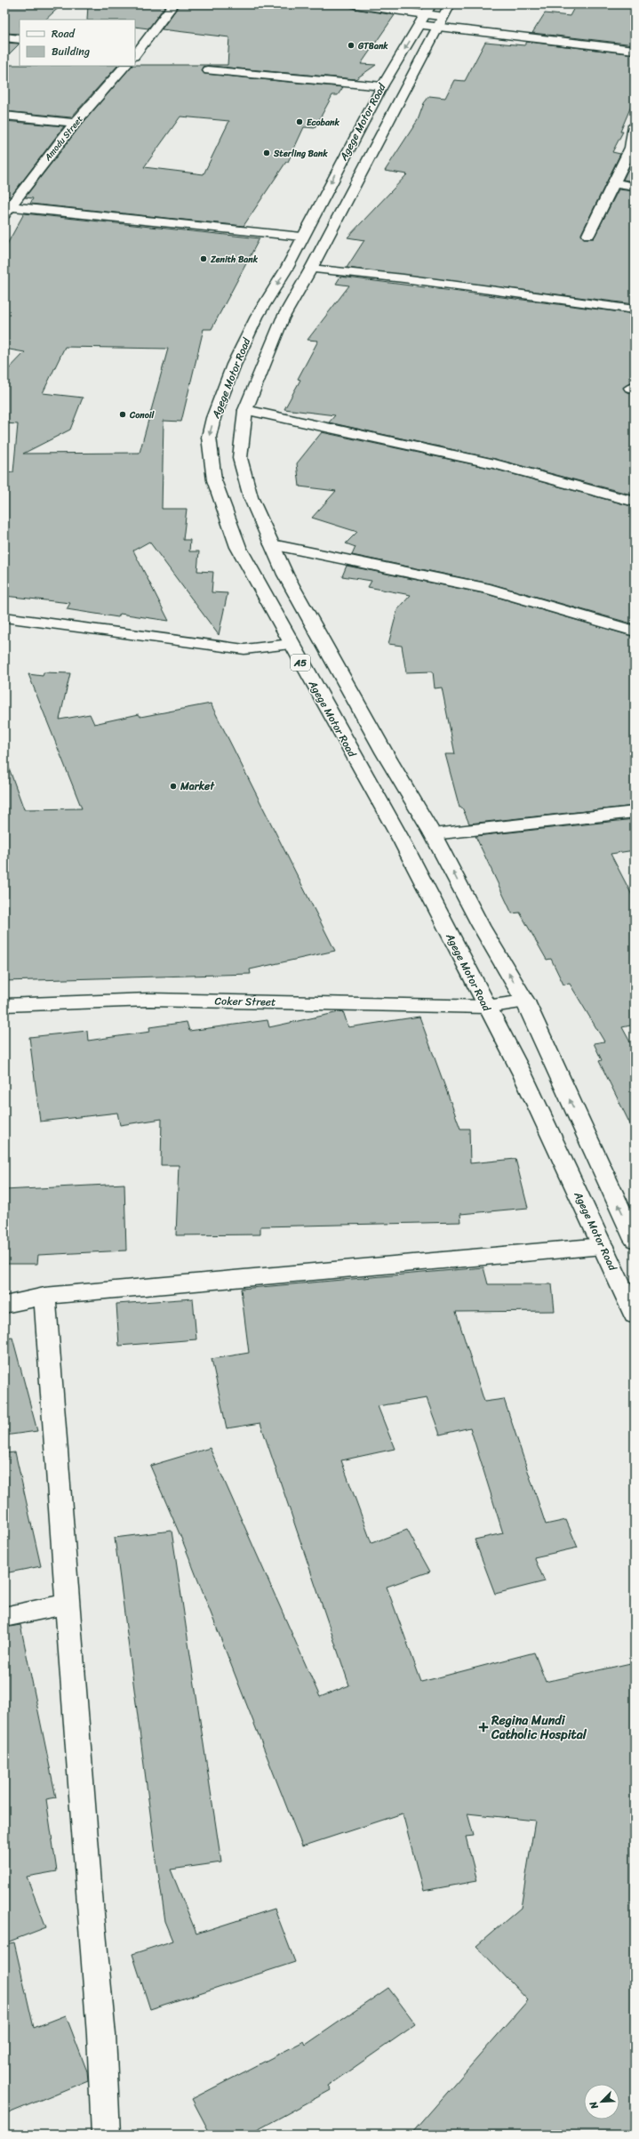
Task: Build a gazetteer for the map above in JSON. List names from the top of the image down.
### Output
{
  "streets": {
    "main road": [
      "Agege Motor Road",
      "Amodu Street",
      "A5",
      "Coker Street"
    ]
  },
  "crossings": [
    ["Agege Motor Road", "Coker Street"]
  ],
  "places": {
    "other": [
      "GTBank",
      "Ecobank",
      "Sterling Bank",
      "Zenith Bank",
      "Conoil",
      "Market"
    ],
    "health": ["Regina Mundi Catholic Hospital"]
  },
  "legend": ["Road", "Building"],
  "north": "bottom left"
}
